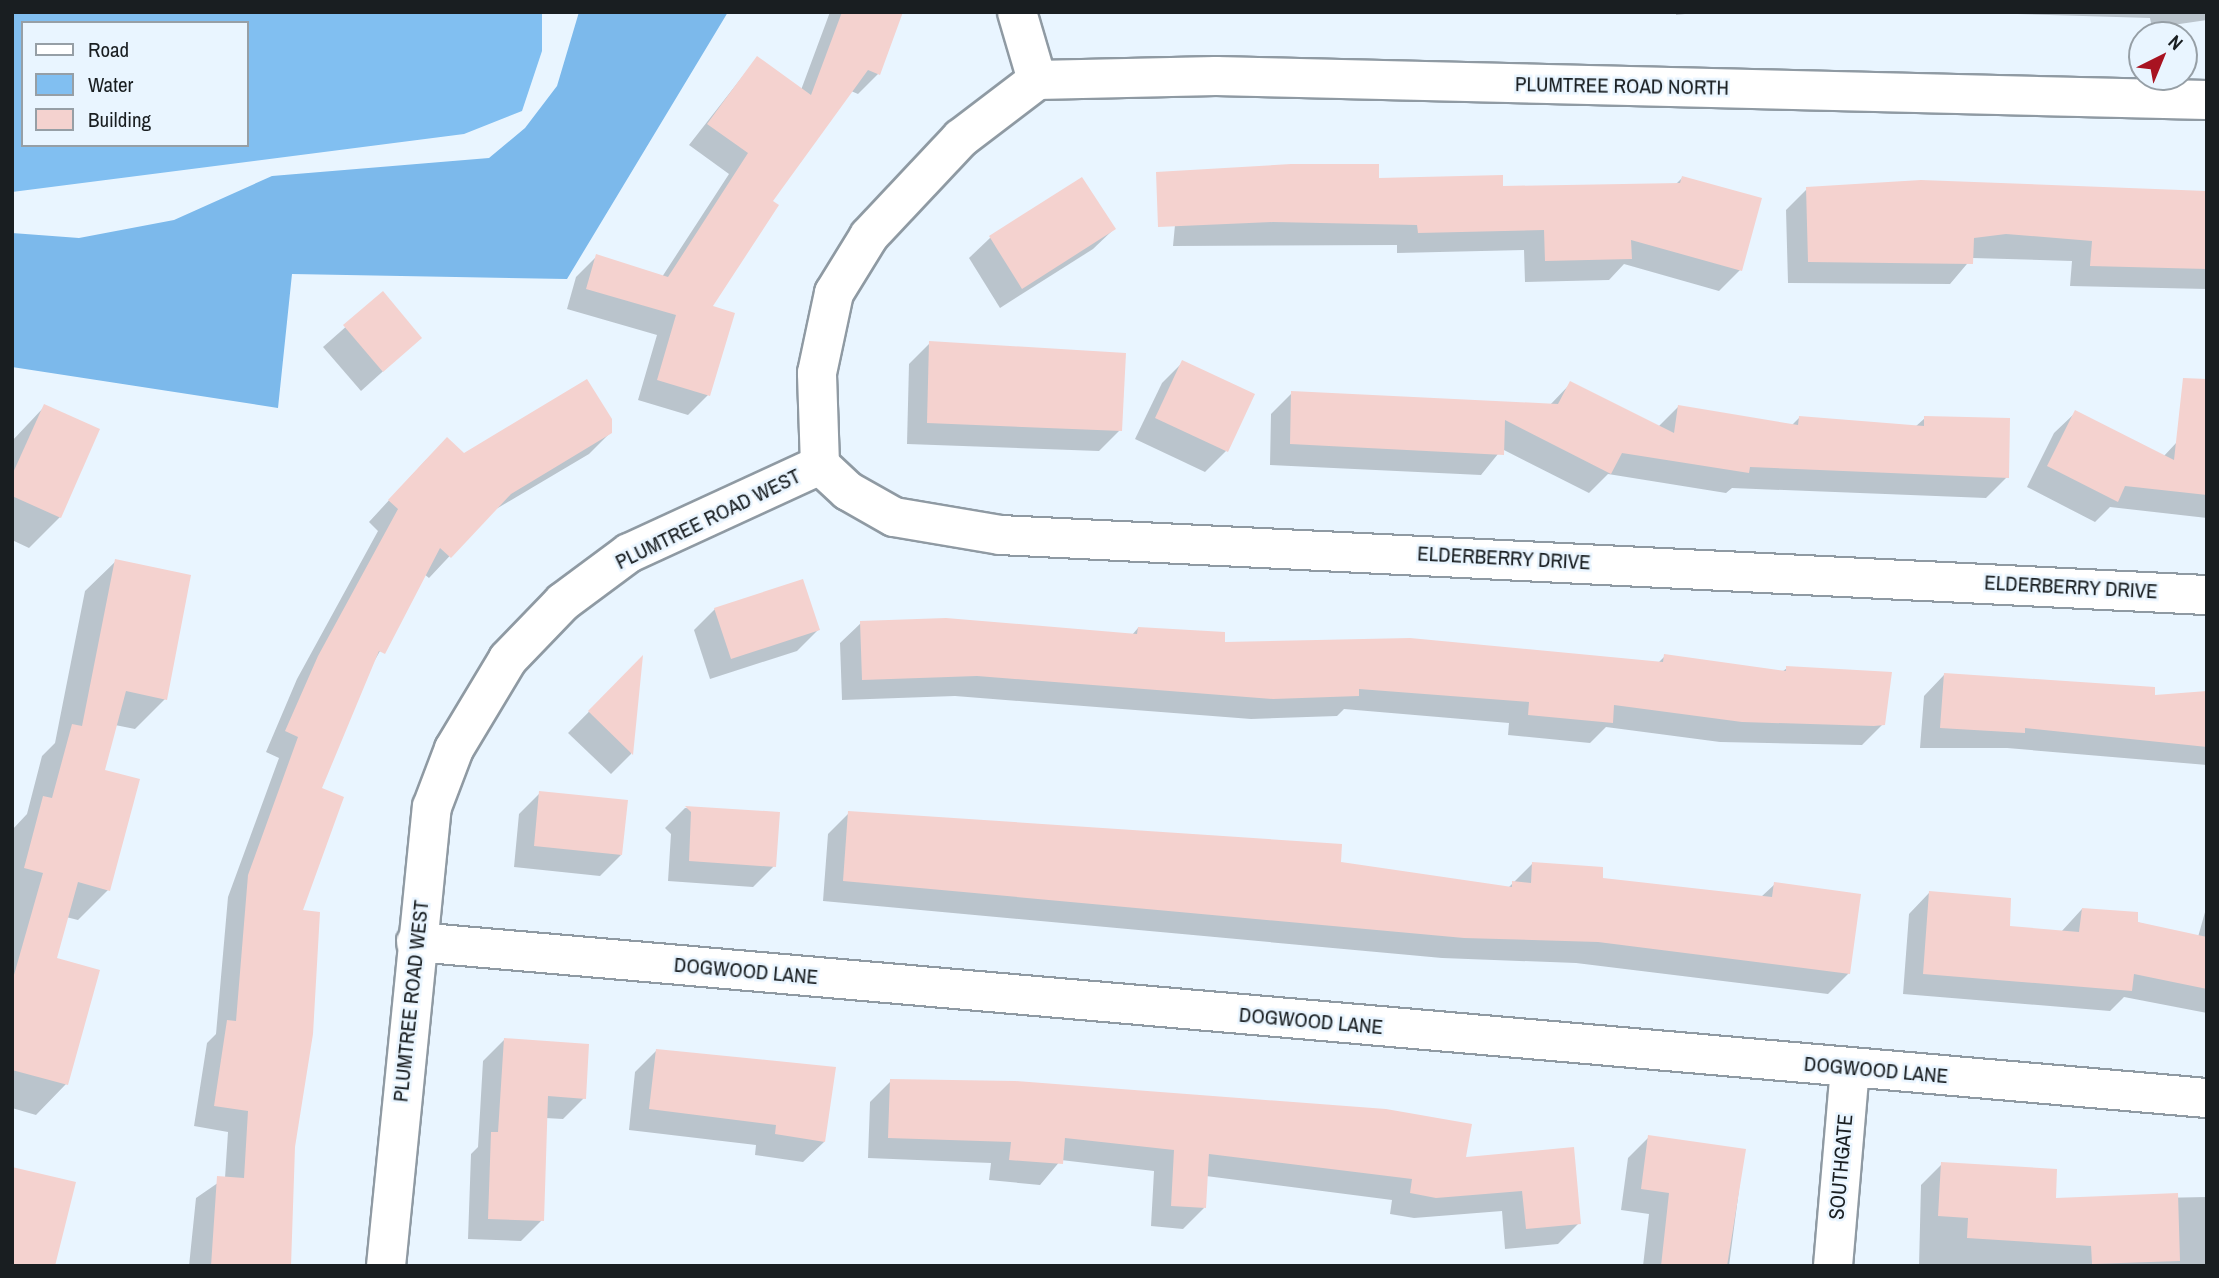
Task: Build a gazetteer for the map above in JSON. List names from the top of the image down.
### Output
{
  "streets": {
    "street": [
      "PLUMTREE ROAD NORTH",
      "PLUMTREE ROAD WEST",
      "ELDERBERRY DRIVE",
      "DOGWOOD LANE",
      "SOUTHGATE"
    ]
  },
  "crossings": [
    ["PLUMTREE ROAD NORTH", "PLUMTREE ROAD WEST"],
    ["PLUMTREE ROAD WEST", "ELDERBERRY DRIVE"],
    ["PLUMTREE ROAD WEST", "DOGWOOD LANE"],
    ["DOGWOOD LANE", "SOUTHGATE"]
  ],
  "legend": ["Road", "Water", "Building"],
  "north": "top right"
}
